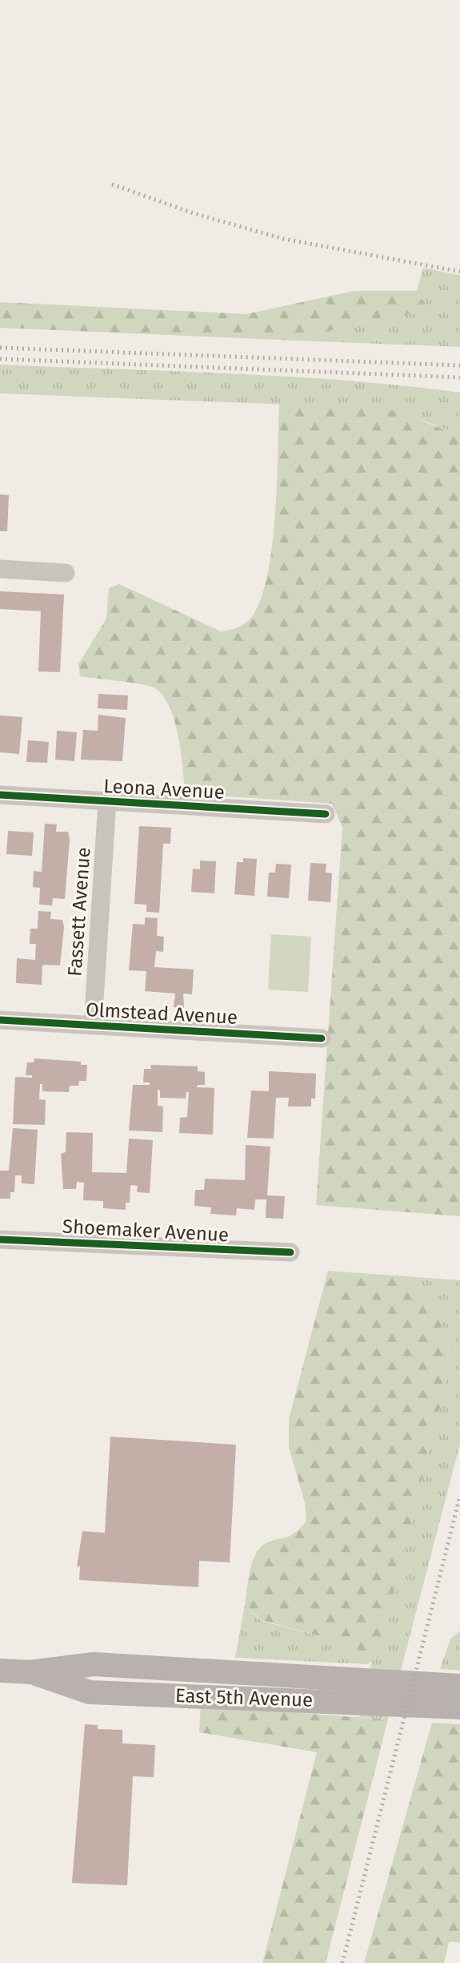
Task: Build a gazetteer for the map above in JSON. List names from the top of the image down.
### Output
{
  "streets": {
    "main road": ["East 5th Avenue"],
    "street": [
      "Leona Avenue",
      "Fassett Avenue",
      "Olmstead Avenue",
      "Shoemaker Avenue"
    ]
  },
  "crossings": [
    ["Leona Avenue", "Fassett Avenue"],
    ["Fassett Avenue", "Olmstead Avenue"]
  ]
}
